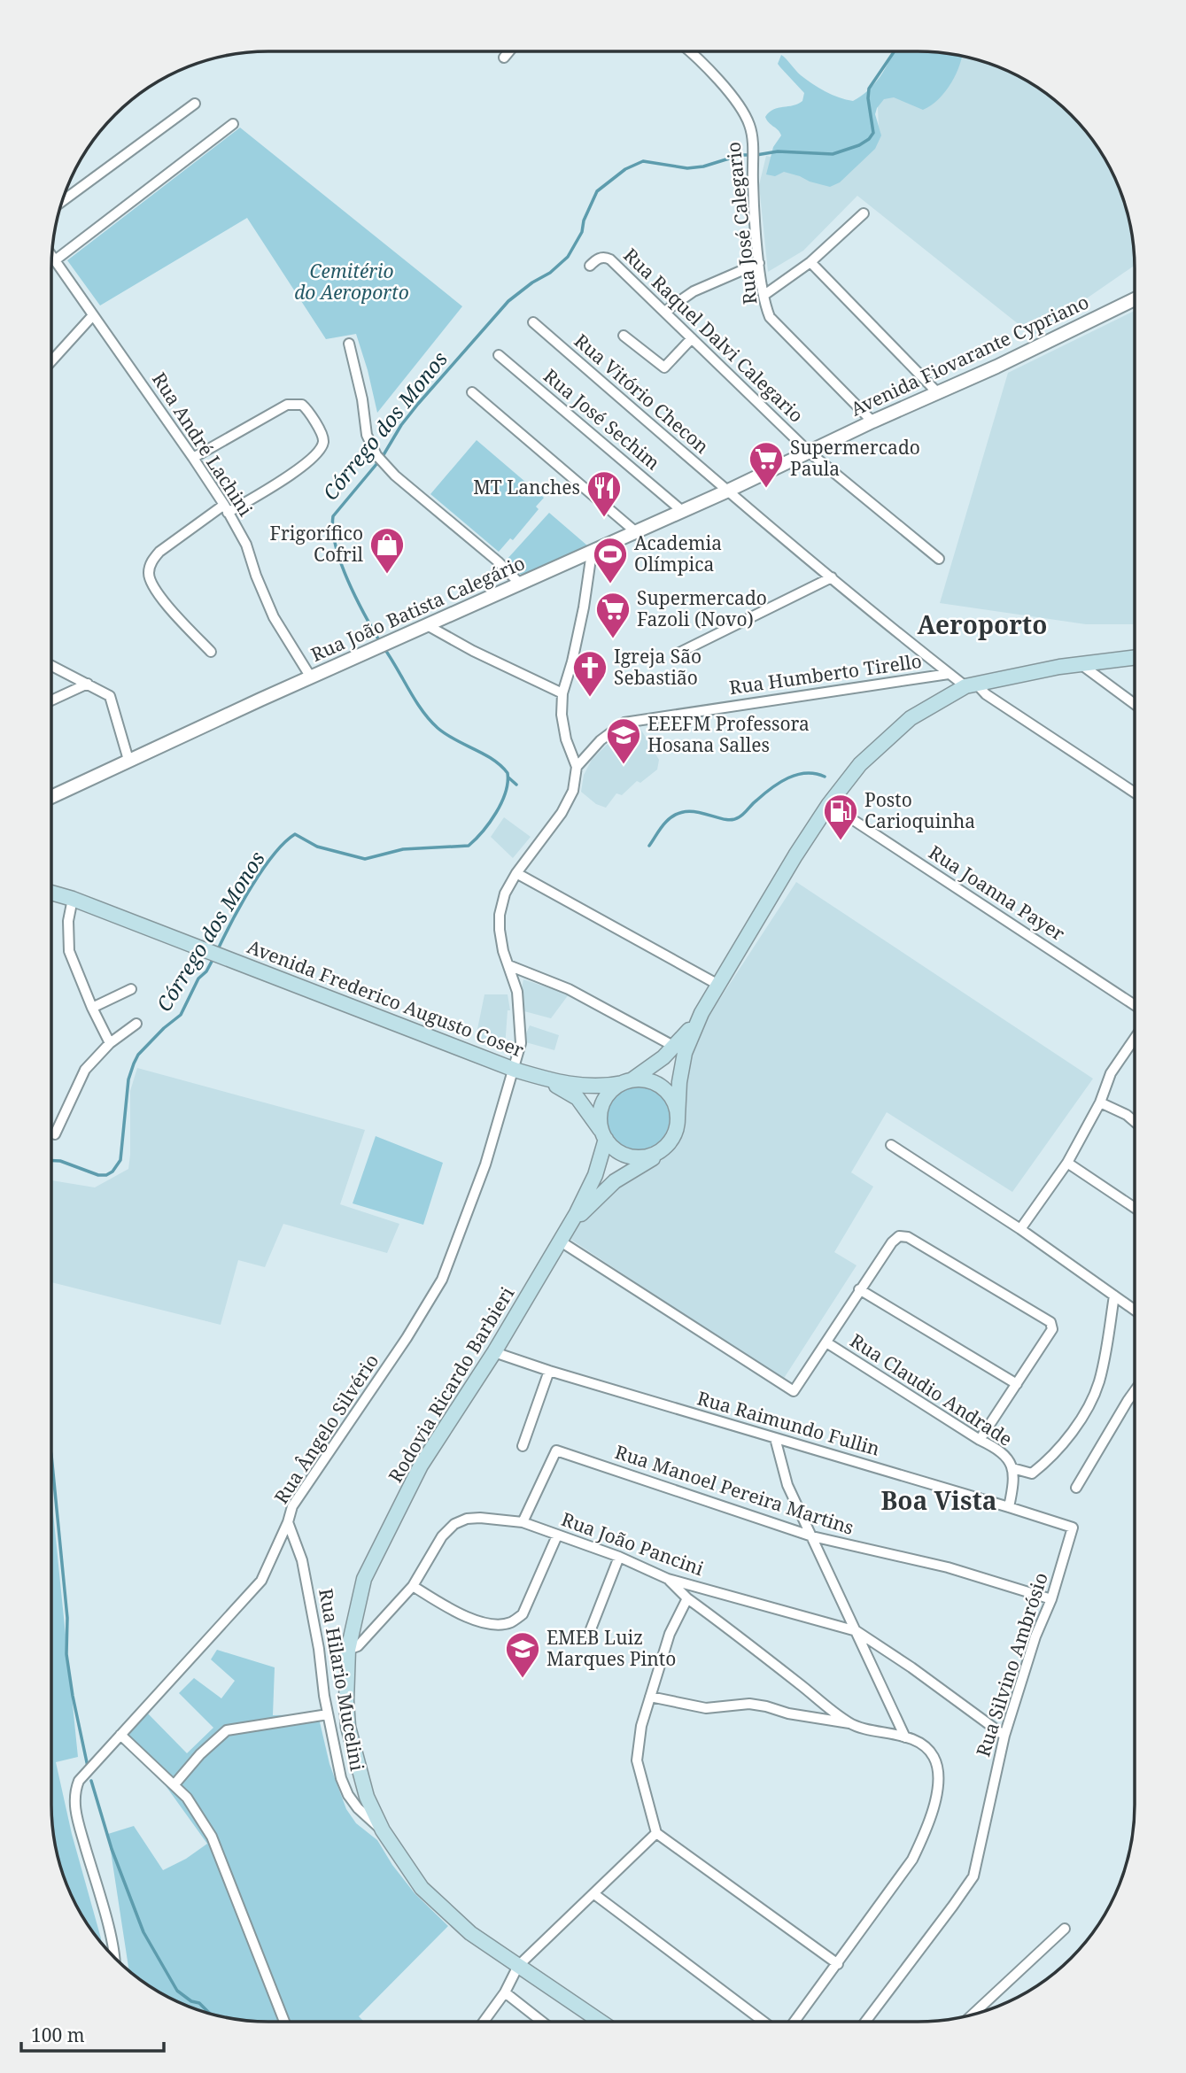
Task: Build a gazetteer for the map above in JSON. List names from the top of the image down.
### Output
{
  "streets": {
    "main road": ["Avenida Frederico Augusto Coser", "Rodovia Ricardo Barbieri"],
    "street": [
      "Rua José Calegario",
      "Rua Raquel Dalvi Calegario",
      "Avenida Fiovarante Cypriano",
      "Rua Vitório Checon",
      "Rua José Sechim",
      "Rua André Lachini",
      "Rua João Batista Calegário",
      "Rua Humberto Tirello",
      "Rua Joanna Payer",
      "Rua Claudio Andrade",
      "Rua Raimundo Fullin",
      "Rua Ângelo Silvério",
      "Rua Manoel Pereira Martins",
      "Rua João Pancini",
      "Rua Silvino Ambrósio",
      "Rua Hilario Mucelini"
    ]
  },
  "crossings": [
    ["Rua José Calegario", "Avenida Fiovarante Cypriano"],
    ["Rua Raquel Dalvi Calegario", "Avenida Fiovarante Cypriano"],
    ["Rua Raquel Dalvi Calegario", "Rua João Batista Calegário"],
    ["Avenida Fiovarante Cypriano", "Rua João Batista Calegário"],
    ["Rua Vitório Checon", "Rua João Batista Calegário"],
    ["Rua Vitório Checon", "Rua Humberto Tirello"],
    ["Rua José Sechim", "Rua João Batista Calegário"],
    ["Rua André Lachini", "Rua João Batista Calegário"],
    ["Rua Humberto Tirello", "Rua Ângelo Silvério"],
    ["Avenida Frederico Augusto Coser", "Rua Ângelo Silvério"],
    ["Rodovia Ricardo Barbieri", "Rua Raimundo Fullin"],
    ["Rodovia Ricardo Barbieri", "Rua João Pancini"],
    ["Rodovia Ricardo Barbieri", "Rua Hilario Mucelini"],
    ["Rua Claudio Andrade", "Rua Raimundo Fullin"],
    ["Rua Raimundo Fullin", "Rua Silvino Ambrósio"],
    ["Rua Ângelo Silvério", "Rua Hilario Mucelini"],
    ["Rua Manoel Pereira Martins", "Rua João Pancini"],
    ["Rua Manoel Pereira Martins", "Rua Silvino Ambrósio"],
    ["Rua João Pancini", "Rua Silvino Ambrósio"]
  ],
  "districts": ["Aeroporto", "Boa Vista"],
  "water": ["Córrego dos Monos"],
  "parks": ["Cemitério do Aeroporto"],
  "places": {
    "supermarket": ["Supermercado Paula", "Supermercado Fazoli (Novo)"],
    "restaurant": ["MT Lanches"],
    "shop": ["Frigorífico Cofril"],
    "sports": ["Academia Olímpica"],
    "church": ["Igreja São Sebastião"],
    "school or university": ["EEEFM Professora Hosana Salles", "EMEB Luiz Marques Pinto"],
    "fuel station": ["Posto Carioquinha"]
  },
  "scale_bar": "100 m"
}
